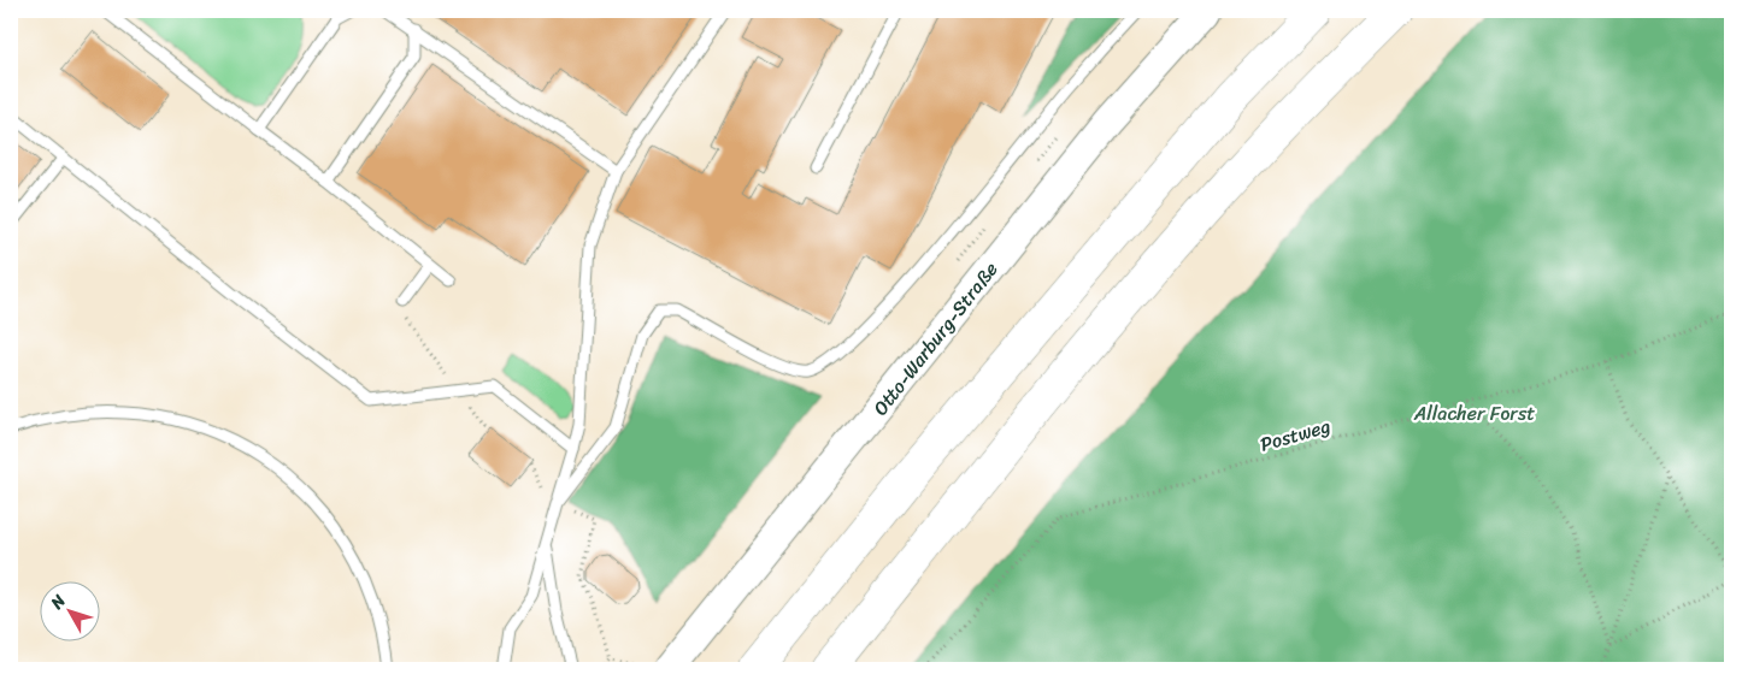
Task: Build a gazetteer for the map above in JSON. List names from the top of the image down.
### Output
{
  "streets": {
    "main road": ["Otto-Warburg-Straße"],
    "path": ["Postweg"]
  },
  "parks": ["Allacher Forst"],
  "north": "top left"
}
